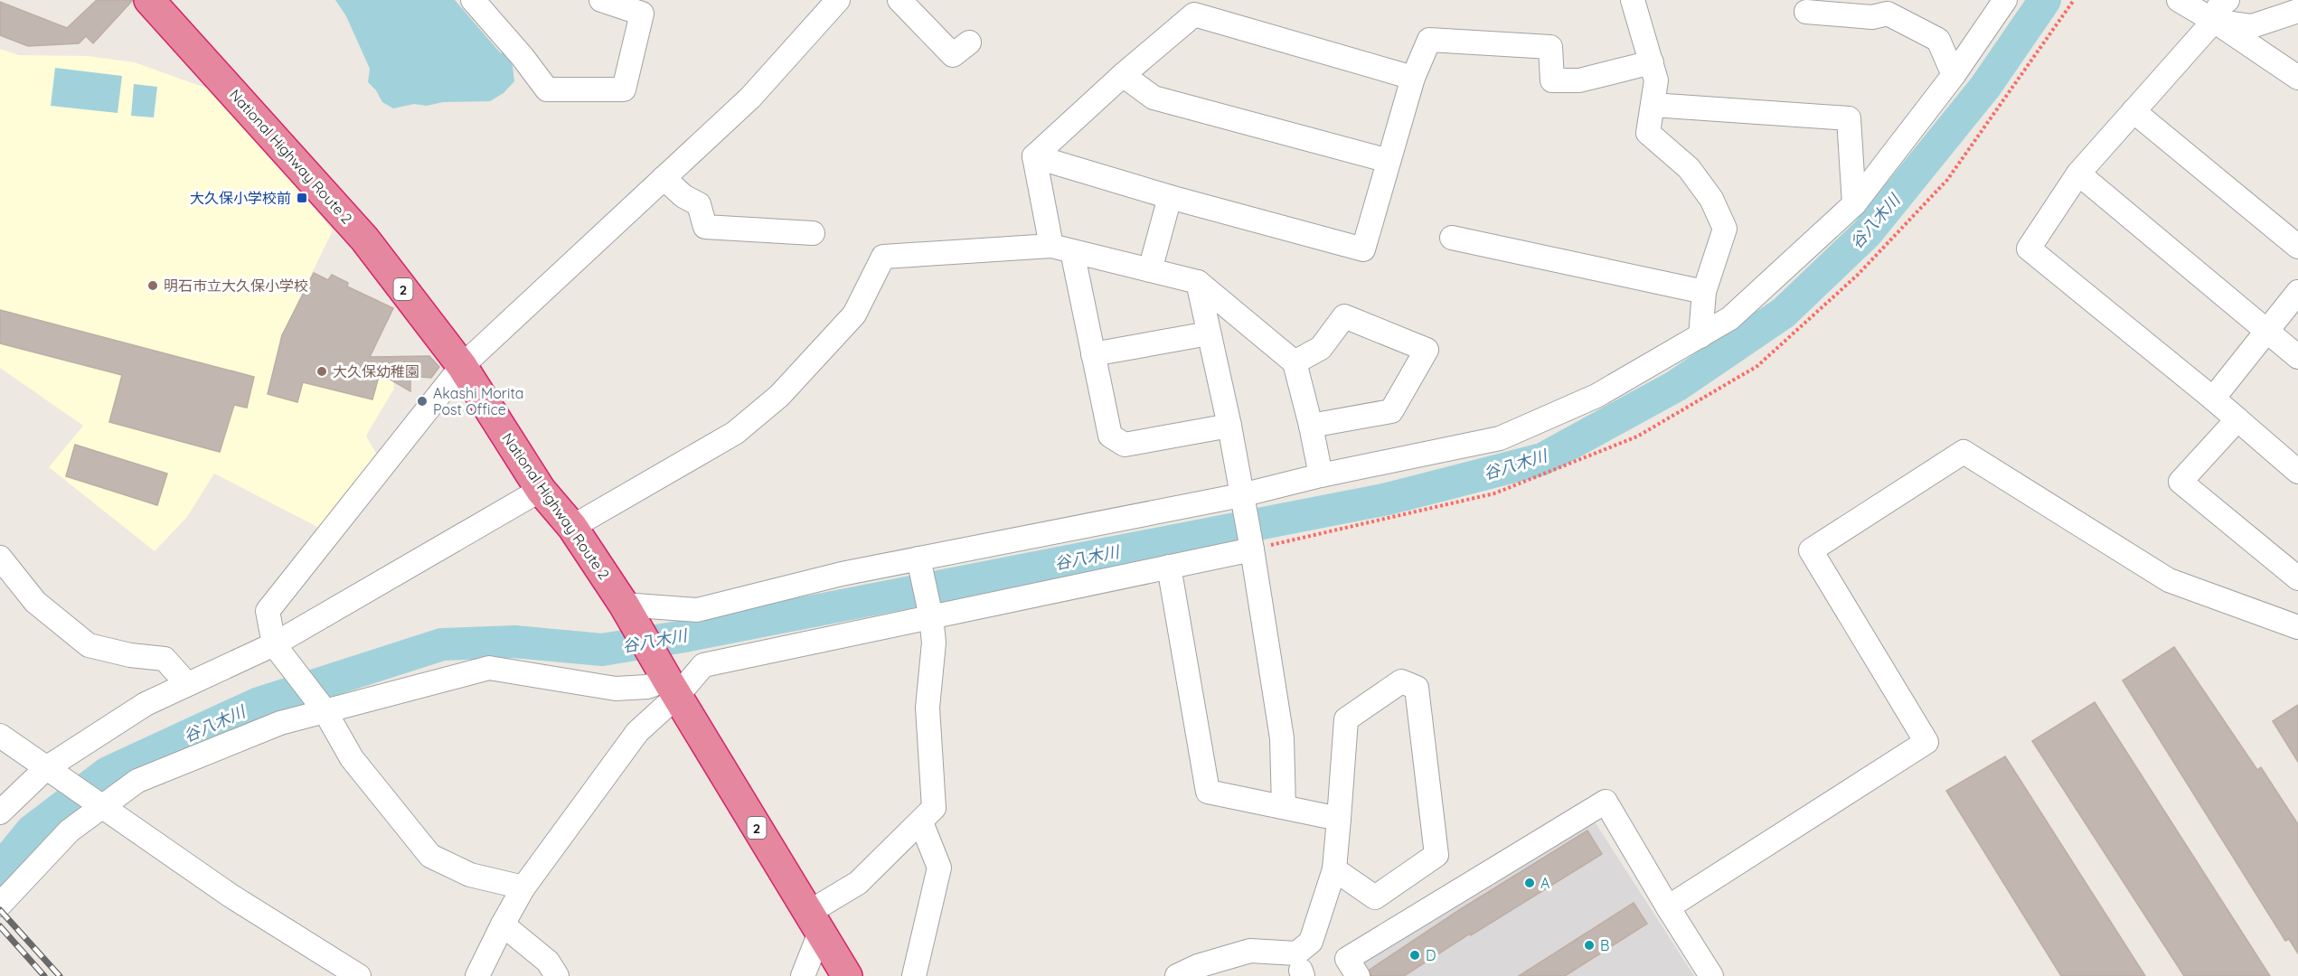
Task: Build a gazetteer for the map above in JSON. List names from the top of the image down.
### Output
{
  "streets": {
    "highway": ["National Highway Route 2", "2"]
  },
  "water": ["谷八木川"],
  "places": {
    "transit": ["大久保小学校前"],
    "other": [
      "明石市立大久保小学校",
      "大久保幼稚園",
      "Akashi Morita Post Office",
      "A",
      "B",
      "D"
    ]
  }
}
